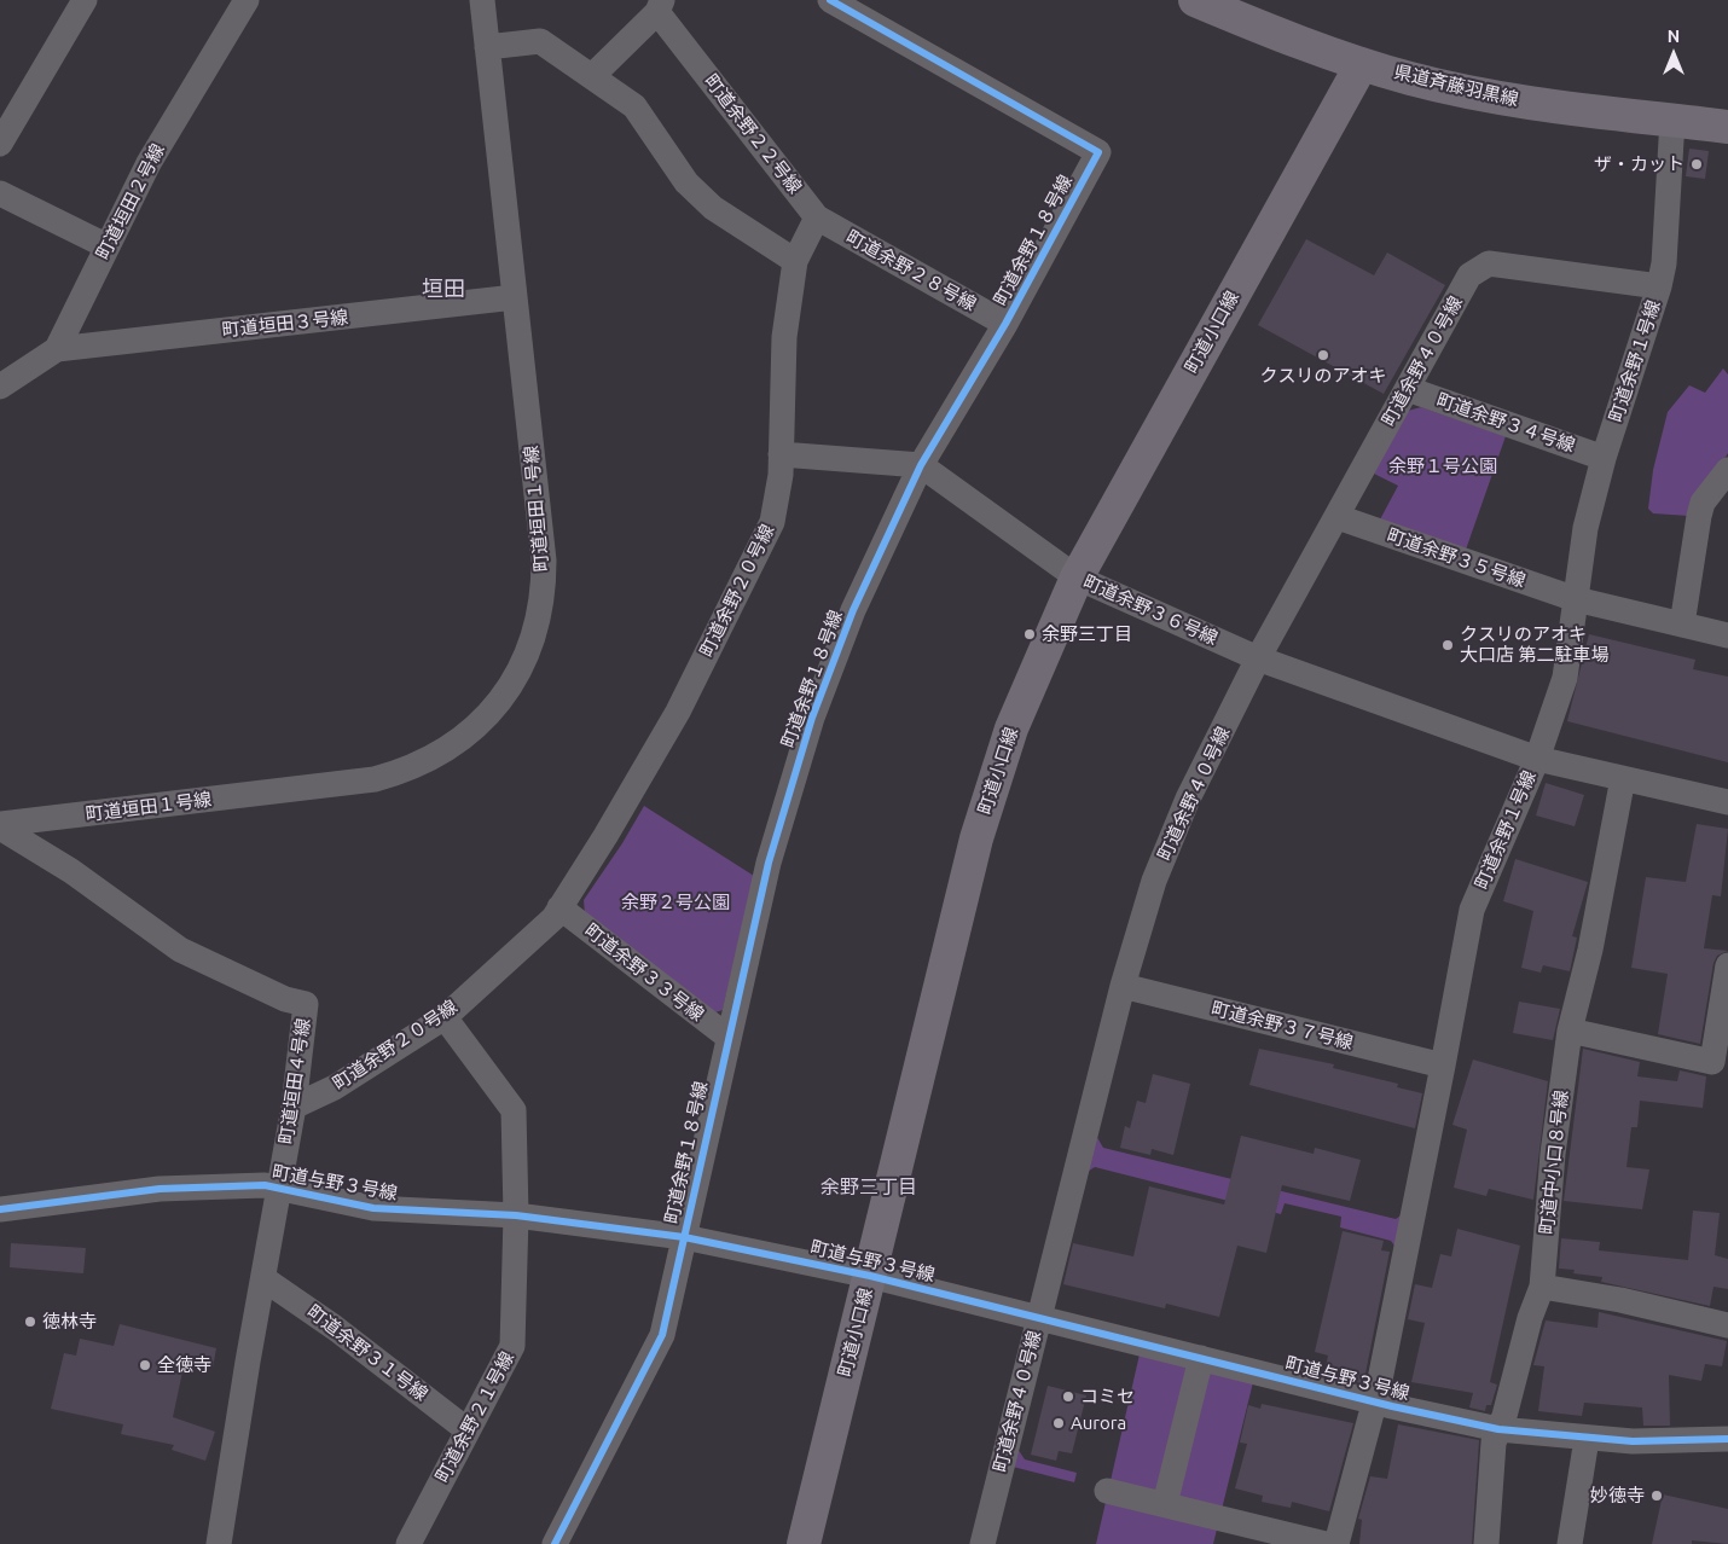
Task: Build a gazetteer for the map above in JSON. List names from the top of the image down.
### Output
{
  "streets": {
    "street": [
      "県道斉藤羽黒線",
      "町道余野２２号線",
      "町道垣田２号線",
      "町道余野１８号線",
      "町道余野２８号線",
      "町道垣田３号線",
      "町道小口線",
      "町道余野４０号線",
      "町道余野１号線",
      "町道余野３４号線",
      "町道垣田１号線",
      "町道余野３５号線",
      "町道余野２０号線",
      "町道余野３６号線",
      "町道余野３３号線",
      "町道余野３７号線",
      "町道垣田４号線",
      "町道中小口８号線",
      "町道与野３号線",
      "町道余野３１号線",
      "町道余野２１号線"
    ]
  },
  "crossings": [
    ["県道斉藤羽黒線", "町道小口線"],
    ["県道斉藤羽黒線", "町道余野１号線"],
    ["町道余野２２号線", "町道余野２８号線"],
    ["町道垣田２号線", "町道垣田３号線"],
    ["町道余野１８号線", "町道余野２８号線"],
    ["町道余野１８号線", "町道余野３６号線"],
    ["町道余野１８号線", "町道余野３３号線"],
    ["町道余野１８号線", "町道与野３号線"],
    ["町道垣田３号線", "町道垣田１号線"],
    ["町道小口線", "町道余野３６号線"],
    ["町道小口線", "町道与野３号線"],
    ["町道余野４０号線", "町道余野１号線"],
    ["町道余野４０号線", "町道余野３４号線"],
    ["町道余野４０号線", "町道余野３５号線"],
    ["町道余野４０号線", "町道余野３６号線"],
    ["町道余野４０号線", "町道余野３７号線"],
    ["町道余野４０号線", "町道与野３号線"],
    ["町道余野１号線", "町道余野３４号線"],
    ["町道余野１号線", "町道余野３５号線"],
    ["町道余野１号線", "町道余野３６号線"],
    ["町道余野１号線", "町道余野３７号線"],
    ["町道余野１号線", "町道与野３号線"],
    ["町道垣田１号線", "町道垣田４号線"],
    ["町道余野２０号線", "町道余野３３号線"],
    ["町道余野２０号線", "町道垣田４号線"],
    ["町道余野２０号線", "町道余野２１号線"],
    ["町道余野３６号線", "町道中小口８号線"],
    ["町道垣田４号線", "町道与野３号線"],
    ["町道垣田４号線", "町道余野３１号線"],
    ["町道中小口８号線", "町道与野３号線"],
    ["町道与野３号線", "町道余野２１号線"],
    ["町道余野３１号線", "町道余野２１号線"]
  ],
  "districts": ["垣田", "余野三丁目"],
  "parks": ["余野１号公園", "余野２号公園"],
  "places": [
    "ザ・カット",
    "クスリのアオキ",
    "余野三丁目",
    "クスリのアオキ 大口店 第二駐車場",
    "徳林寺",
    "全徳寺",
    "コミセ",
    "Aurora",
    "妙徳寺"
  ],
  "north": "top"
}
